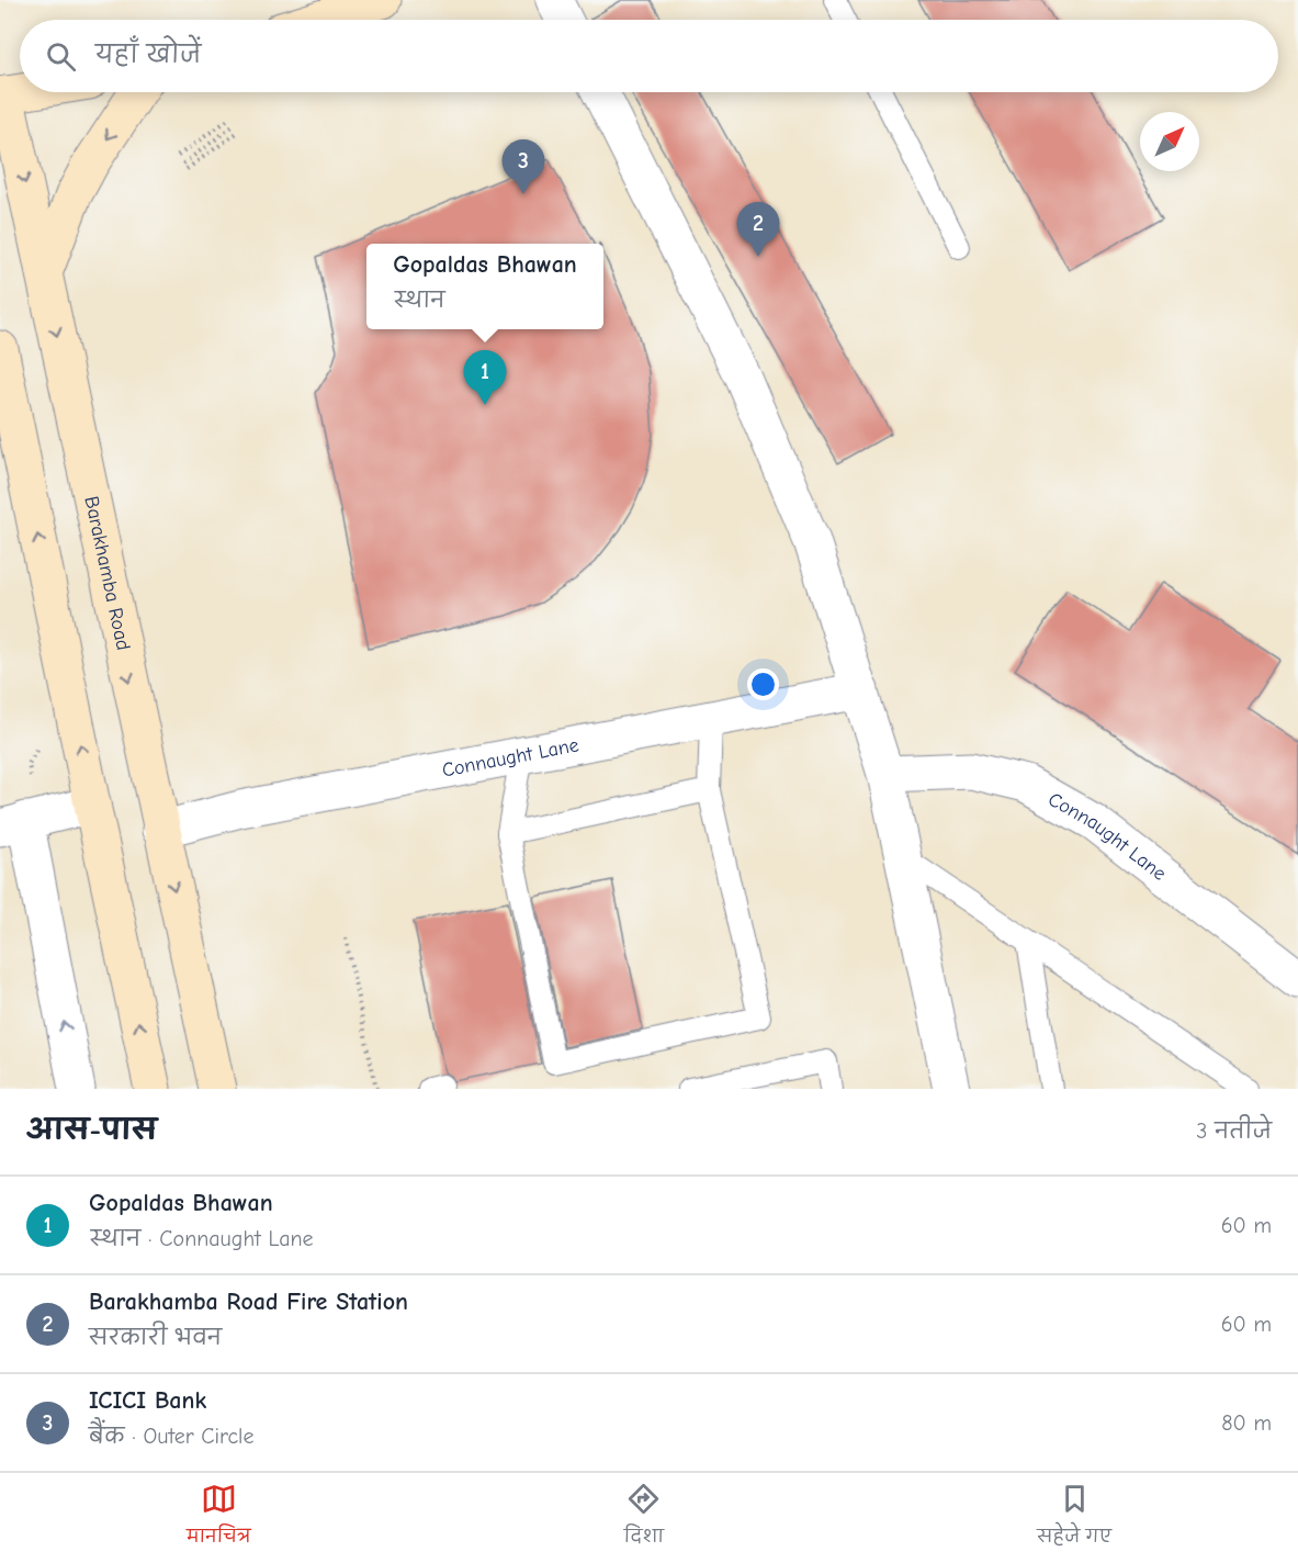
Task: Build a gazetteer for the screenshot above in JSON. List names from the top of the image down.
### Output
{
  "streets": {
    "main road": ["Barakhamba Road"],
    "street": ["Connaught Lane"]
  },
  "crossings": [
    ["Barakhamba Road", "Connaught Lane"]
  ],
  "north": "top right",
  "page": {
    "search": "यहाँ खोजें",
    "pins": ["3", "2", "1"],
    "popup": ["Gopaldas Bhawan", "स्थान"],
    "heading": ["आस-पास", "3 नतीजे"],
    "list": [
      {
        "mark": "1",
        "name": "Gopaldas Bhawan",
        "note": "स्थान · Connaught Lane",
        "value": "60 m"
      },
      {
        "mark": "2",
        "name": "Barakhamba Road Fire Station",
        "note": "सरकारी भवन",
        "value": "60 m"
      },
      {
        "mark": "3",
        "name": "ICICI Bank",
        "note": "बैंक · Outer Circle",
        "value": "80 m"
      }
    ],
    "nav": ["मानचित्र", "दिशा", "सहेजे गए"]
  }
}
